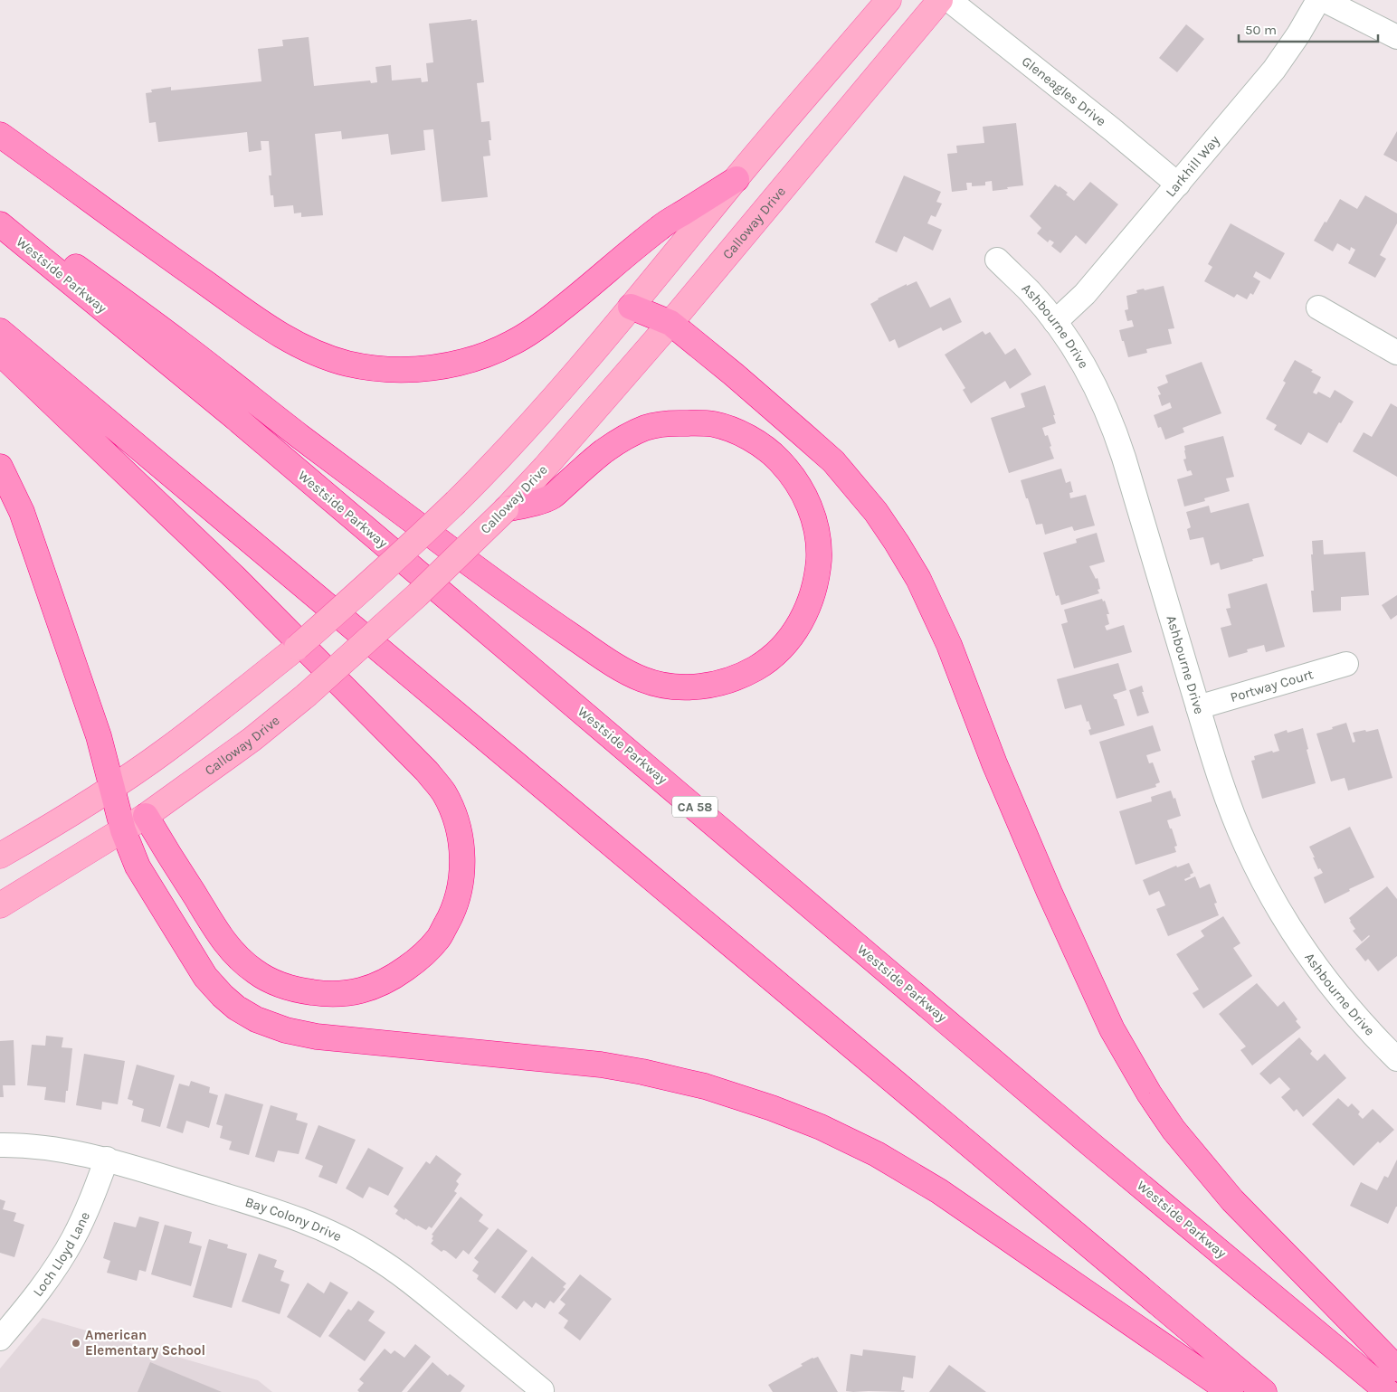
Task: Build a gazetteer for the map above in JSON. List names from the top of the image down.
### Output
{
  "streets": {
    "highway": ["Westside Parkway", "CA 58"],
    "main road": ["Calloway Drive"],
    "street": [
      "Gleneagles Drive",
      "Larkhill Way",
      "Ashbourne Drive",
      "Portway Court",
      "Bay Colony Drive",
      "Loch Lloyd Lane"
    ]
  },
  "crossings": [
    ["Gleneagles Drive", "Larkhill Way"],
    ["Larkhill Way", "Ashbourne Drive"],
    ["Ashbourne Drive", "Portway Court"],
    ["Bay Colony Drive", "Loch Lloyd Lane"]
  ],
  "places": ["American Elementary School"],
  "scale_bar": "50 m"
}
